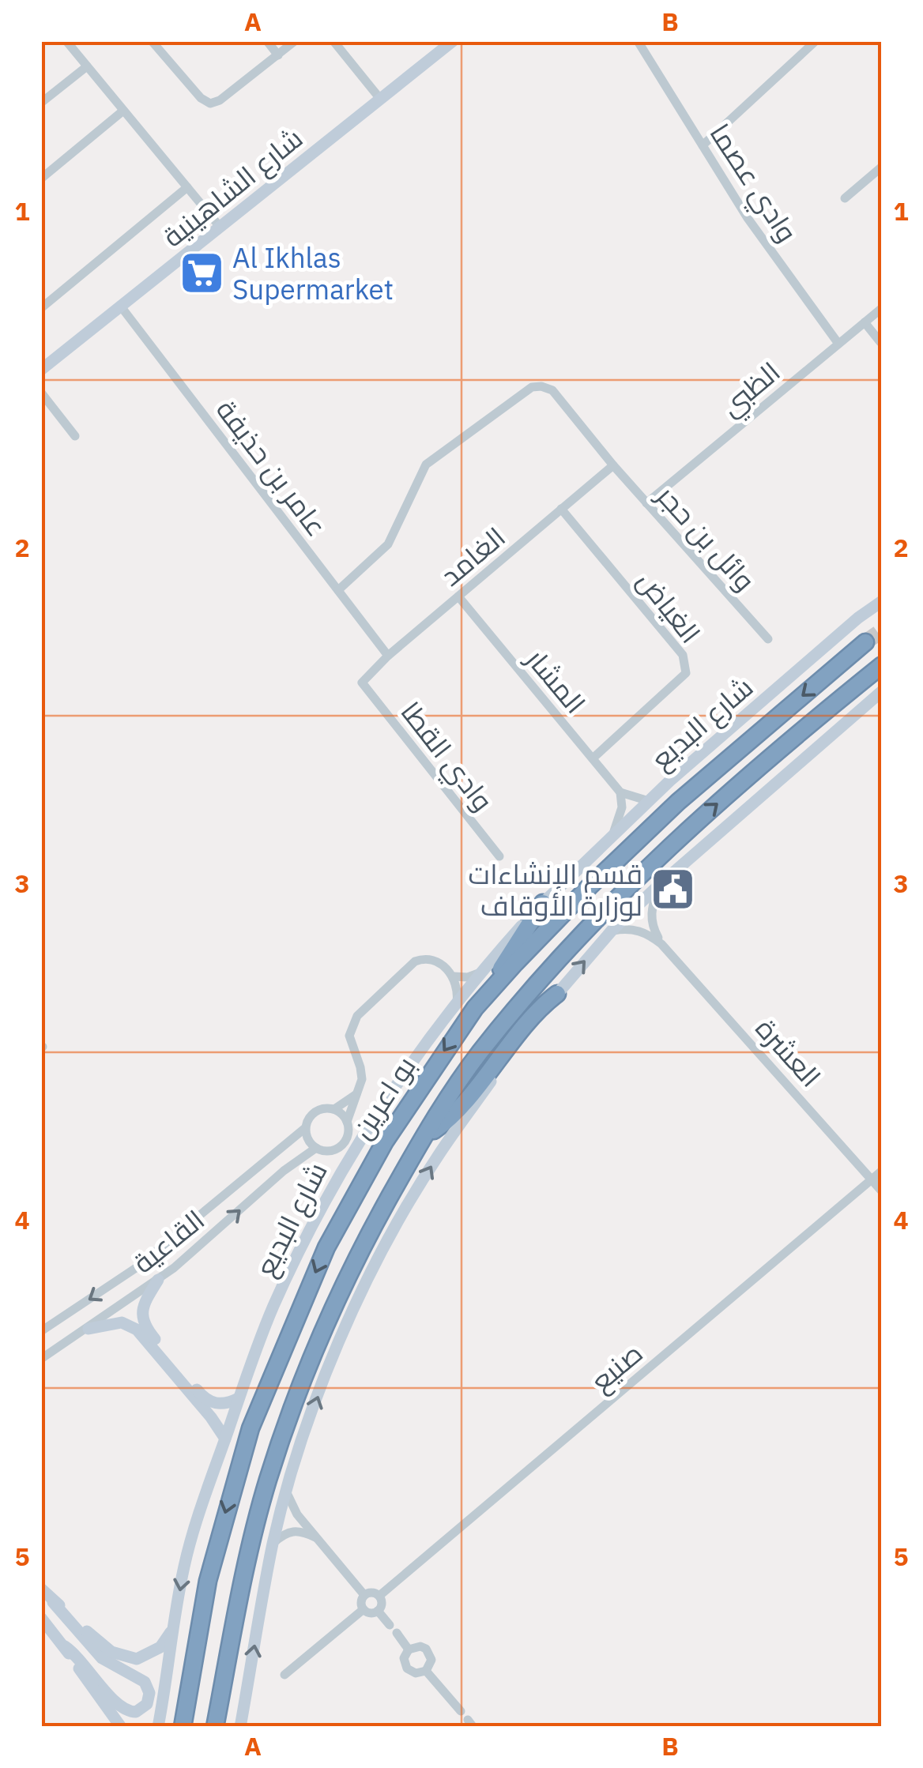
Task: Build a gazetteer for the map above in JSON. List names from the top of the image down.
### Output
{
  "streets": {
    "highway": ["بو اعرين"],
    "main road": ["شارع الشاهينية", "شارع البديع"],
    "street": [
      "وادي عصما",
      "الظبي",
      "عامر بن حذيفة",
      "وائل بن حجر",
      "الغامد",
      "الغياض",
      "المشار",
      "وادي القطا",
      "العشرة",
      "القاعية",
      "صنيع"
    ]
  },
  "crossings": [
    ["وادي عصما", "الظبي"],
    ["شارع الشاهينية", "عامر بن حذيفة"],
    ["الظبي", "وائل بن حجر"],
    ["عامر بن حذيفة", "وائل بن حجر"],
    ["عامر بن حذيفة", "الغامد"],
    ["وائل بن حجر", "الغامد"],
    ["الغامد", "الغياض"],
    ["الغامد", "المشار"],
    ["الغامد", "وادي القطا"],
    ["الغياض", "المشار"],
    ["العشرة", "صنيع"]
  ],
  "places": {
    "supermarket": ["Al Ikhlas Supermarket"],
    "public building": ["قسم الإنشاءات لوزارة الأوقاف"]
  },
  "grid": {
    "columns": ["A", "B"],
    "rows": [
      "1",
      "2",
      "3",
      "4",
      "5"
    ]
  }
}
